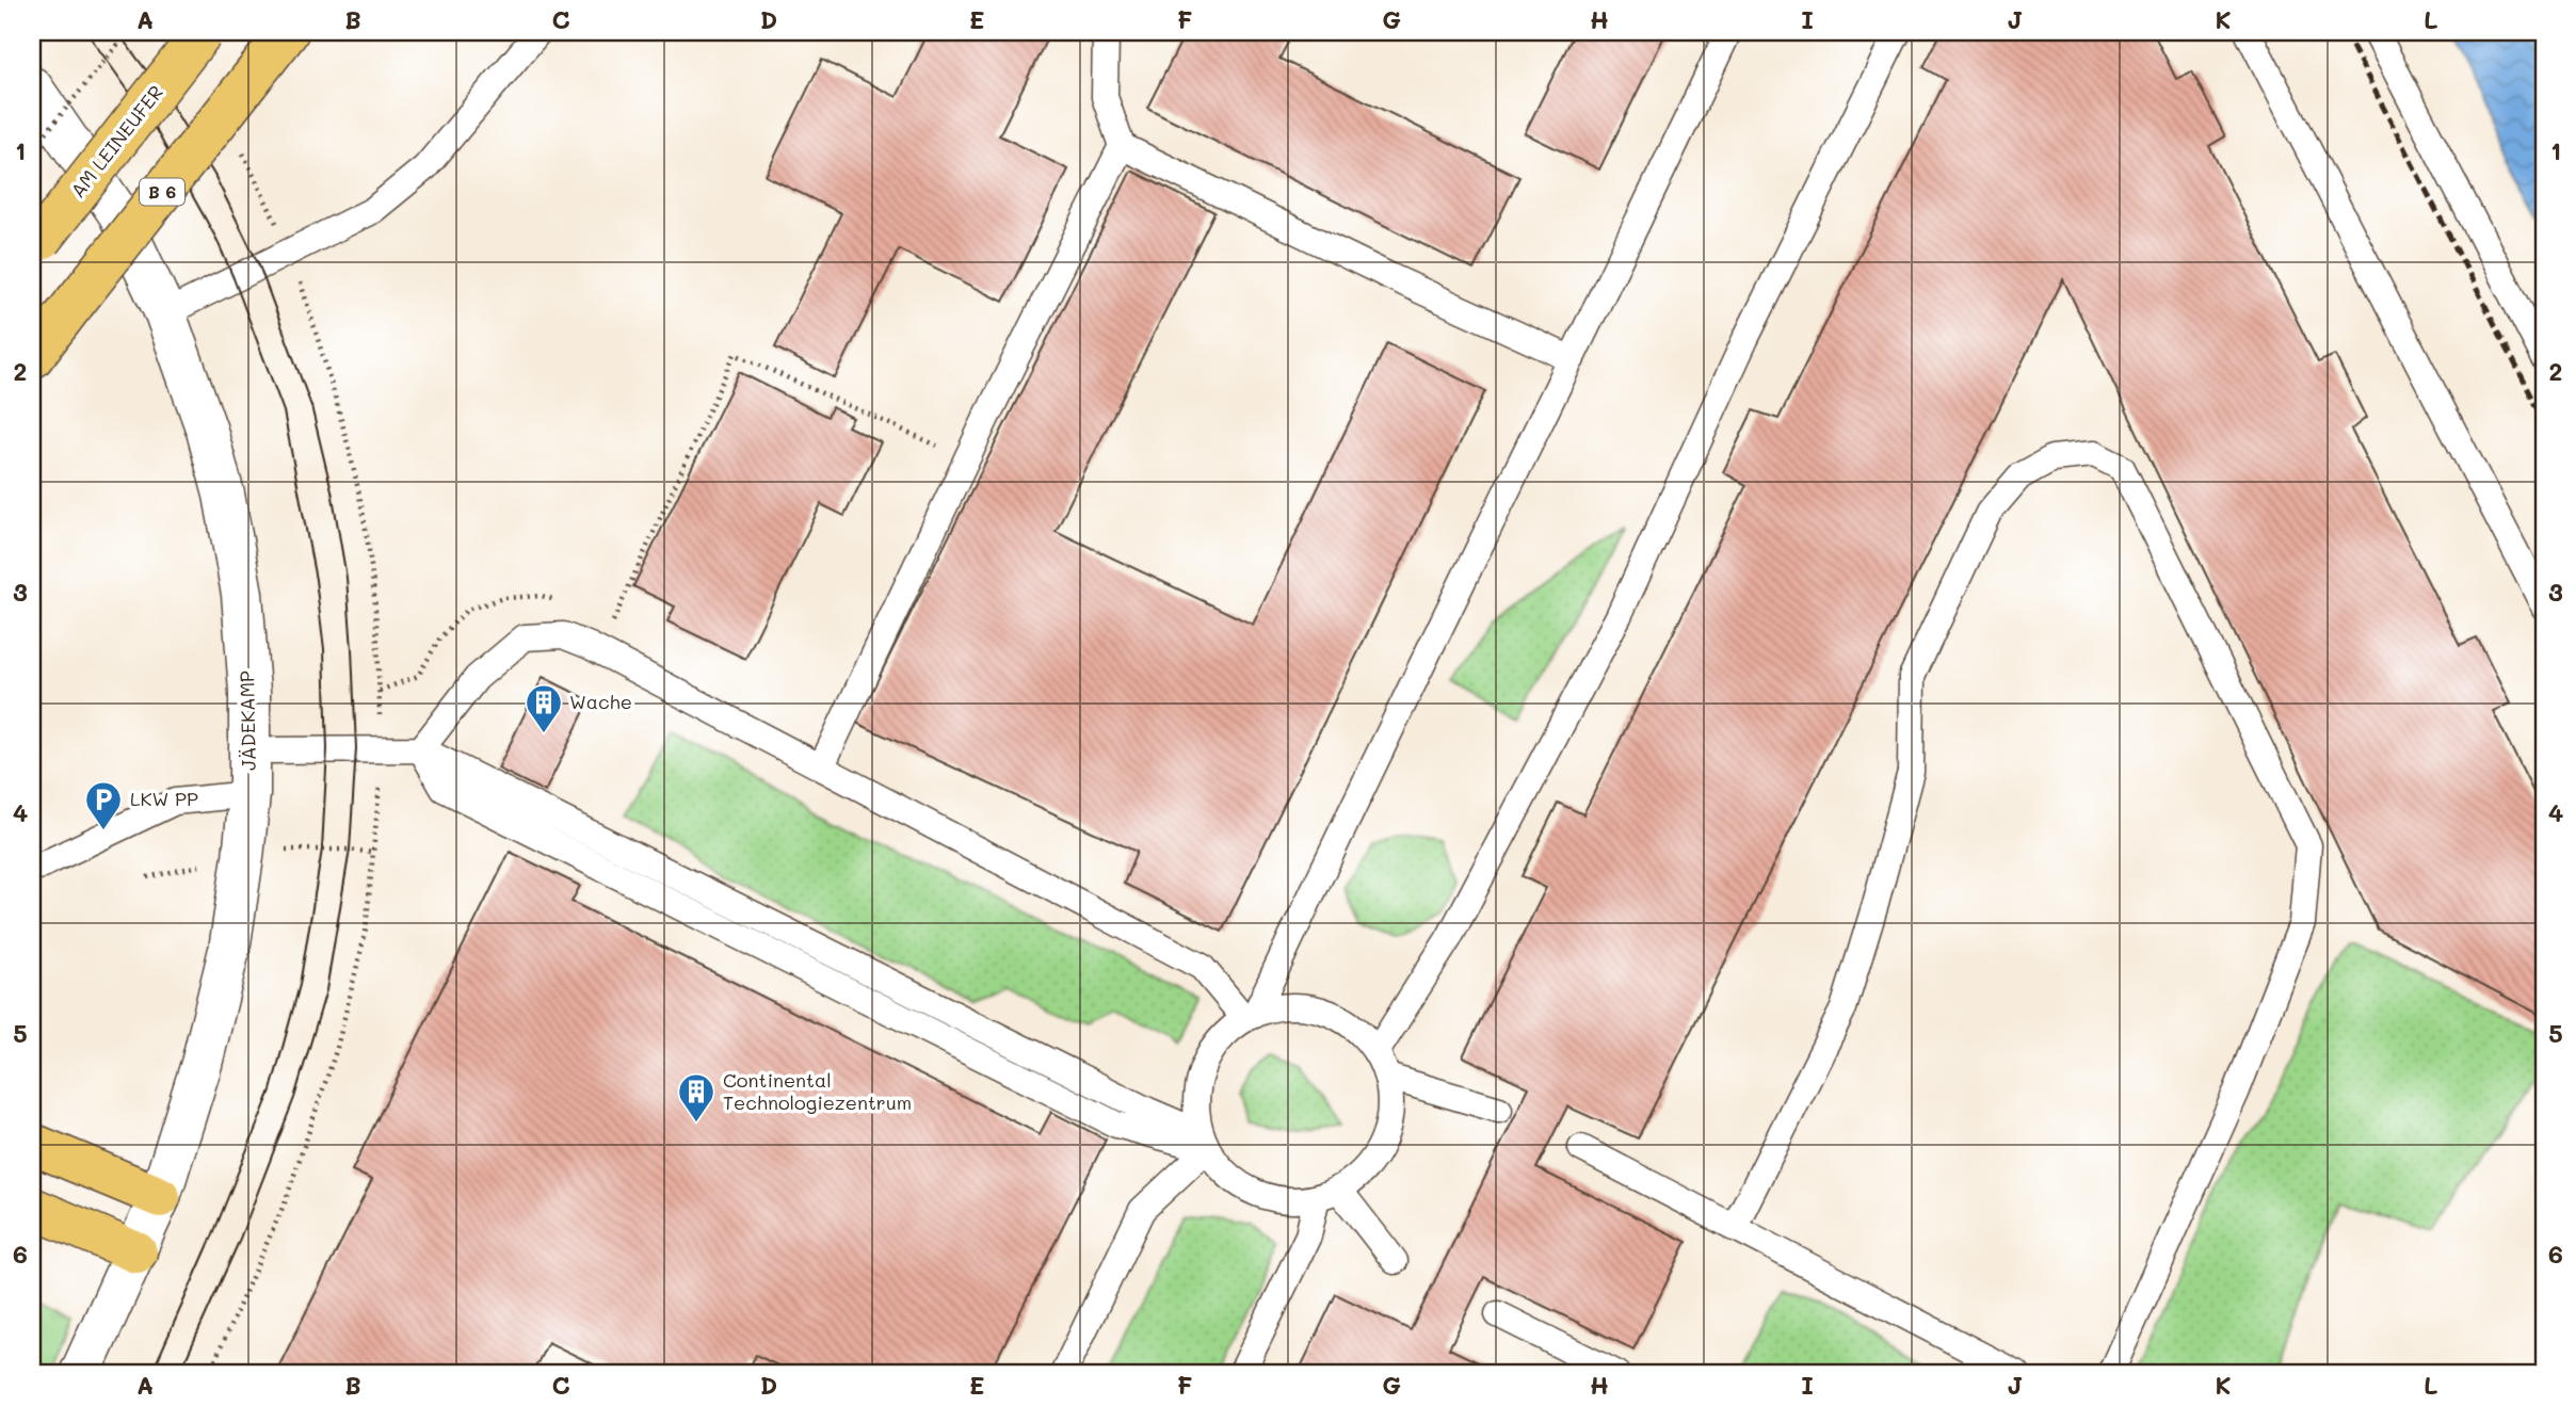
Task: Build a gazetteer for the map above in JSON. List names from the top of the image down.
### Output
{
  "streets": {
    "highway": ["AM LEINEUFER", "B 6"],
    "street": ["JÄDEKAMP"]
  },
  "places": {
    "building": ["Wache", "Continental Technologiezentrum"],
    "parking": ["LKW PP"]
  },
  "grid": {
    "columns": [
      "A",
      "B",
      "C",
      "D",
      "E",
      "F",
      "G",
      "H",
      "I",
      "J",
      "K",
      "L"
    ],
    "rows": [
      "1",
      "2",
      "3",
      "4",
      "5",
      "6"
    ]
  }
}
